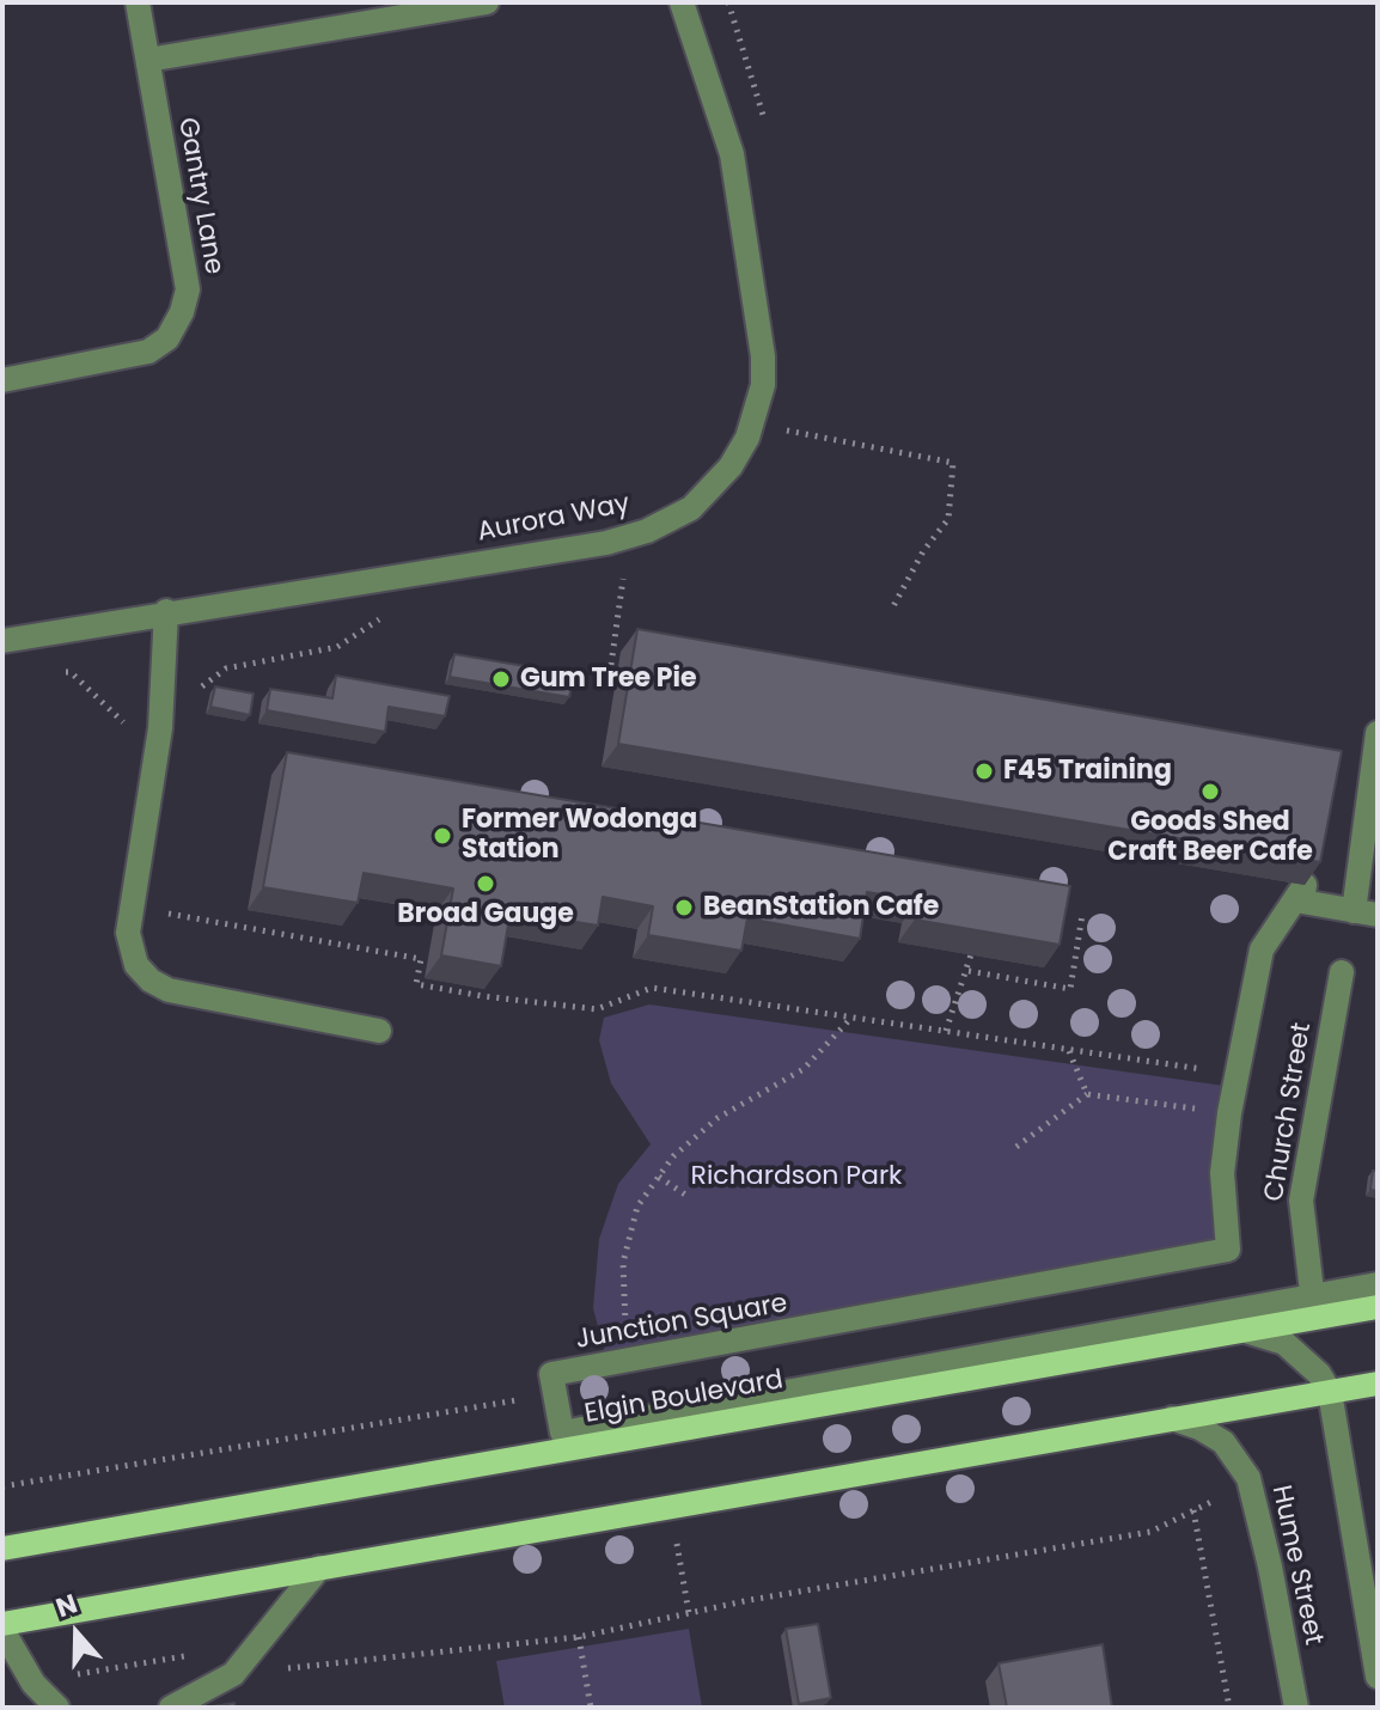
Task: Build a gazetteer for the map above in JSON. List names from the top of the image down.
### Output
{
  "streets": {
    "main road": ["Elgin Boulevard"],
    "street": [
      "Gantry Lane",
      "Aurora Way",
      "Church Street",
      "Junction Square",
      "Hume Street"
    ]
  },
  "crossings": [
    ["Church Street", "Elgin Boulevard"]
  ],
  "parks": ["Richardson Park"],
  "places": [
    "Gum Tree Pie",
    "F45 Training",
    "Goods Shed Craft Beer Cafe",
    "Former Wodonga Station",
    "Broad Gauge",
    "BeanStation Cafe"
  ],
  "north": "top"
}
